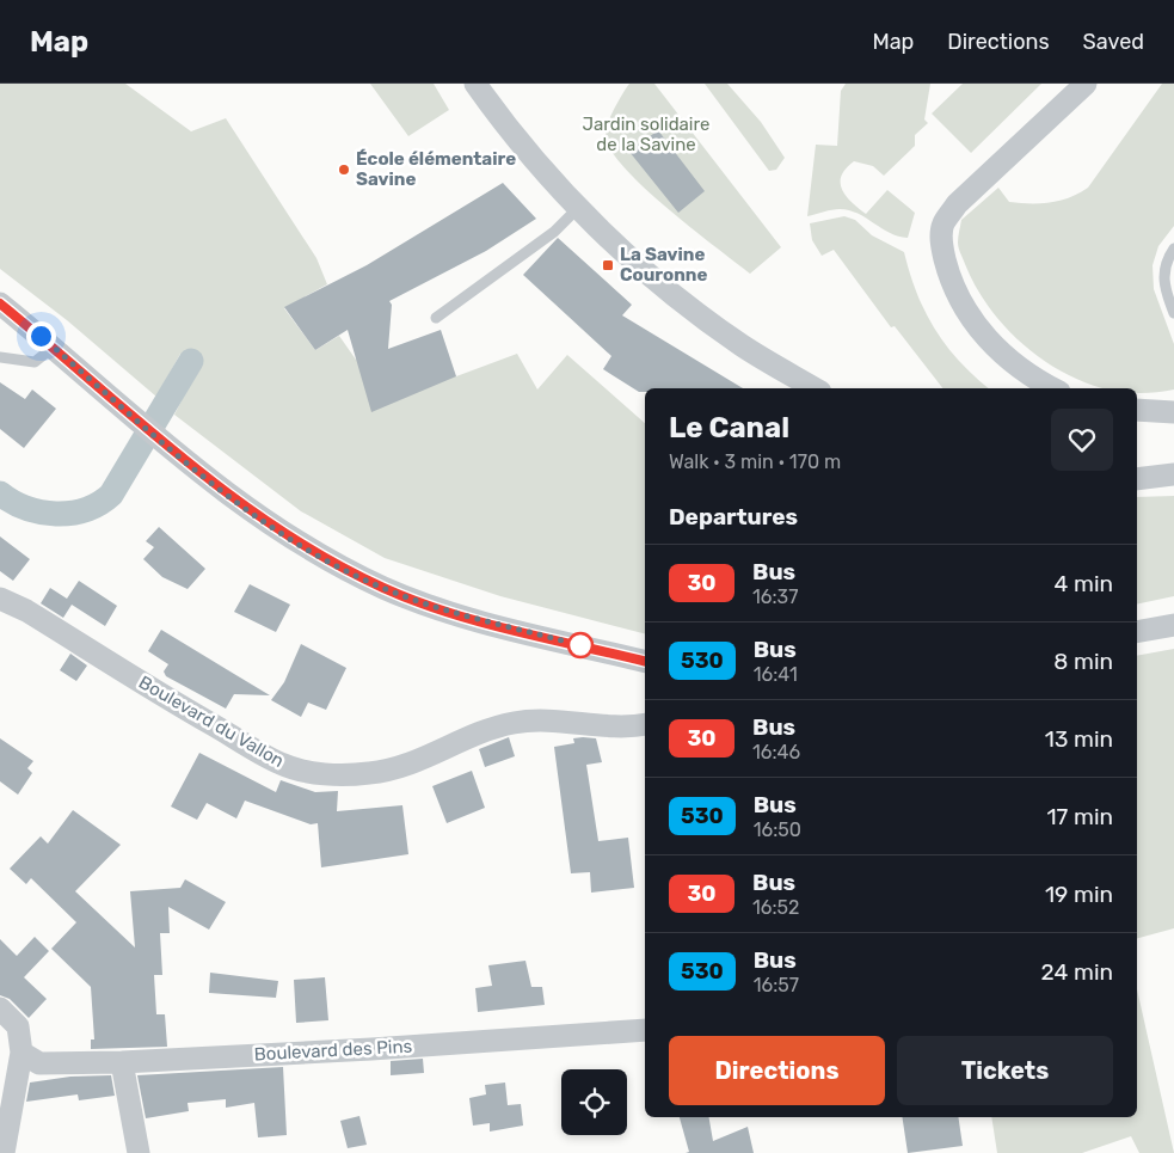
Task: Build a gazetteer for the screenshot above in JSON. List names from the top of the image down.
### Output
{
  "streets": {
    "street": ["Boulevard du Vallon", "Boulevard des Pins"]
  },
  "parks": ["Jardin solidaire de la Savine"],
  "places": {
    "other": ["École élémentaire Savine"],
    "transit": ["La Savine Couronne"]
  },
  "lines": ["bus line 30"],
  "page": {
    "header": "Map",
    "nav": ["Map", "Directions", "Saved"],
    "heading": [
      ["Le Canal", "Walk · 3 min · 170 m"],
      "Departures"
    ],
    "list": [
      {
        "mark": "30",
        "name": "Bus",
        "note": "16:37",
        "value": "4 min"
      },
      {
        "mark": "530",
        "name": "Bus",
        "note": "16:41",
        "value": "8 min"
      },
      {
        "mark": "30",
        "name": "Bus",
        "note": "16:46",
        "value": "13 min"
      },
      {
        "mark": "530",
        "name": "Bus",
        "note": "16:50",
        "value": "17 min"
      },
      {
        "mark": "30",
        "name": "Bus",
        "note": "16:52",
        "value": "19 min"
      },
      {
        "mark": "530",
        "name": "Bus",
        "note": "16:57",
        "value": "24 min"
      }
    ],
    "buttons": ["Directions", "Tickets"]
  }
}
